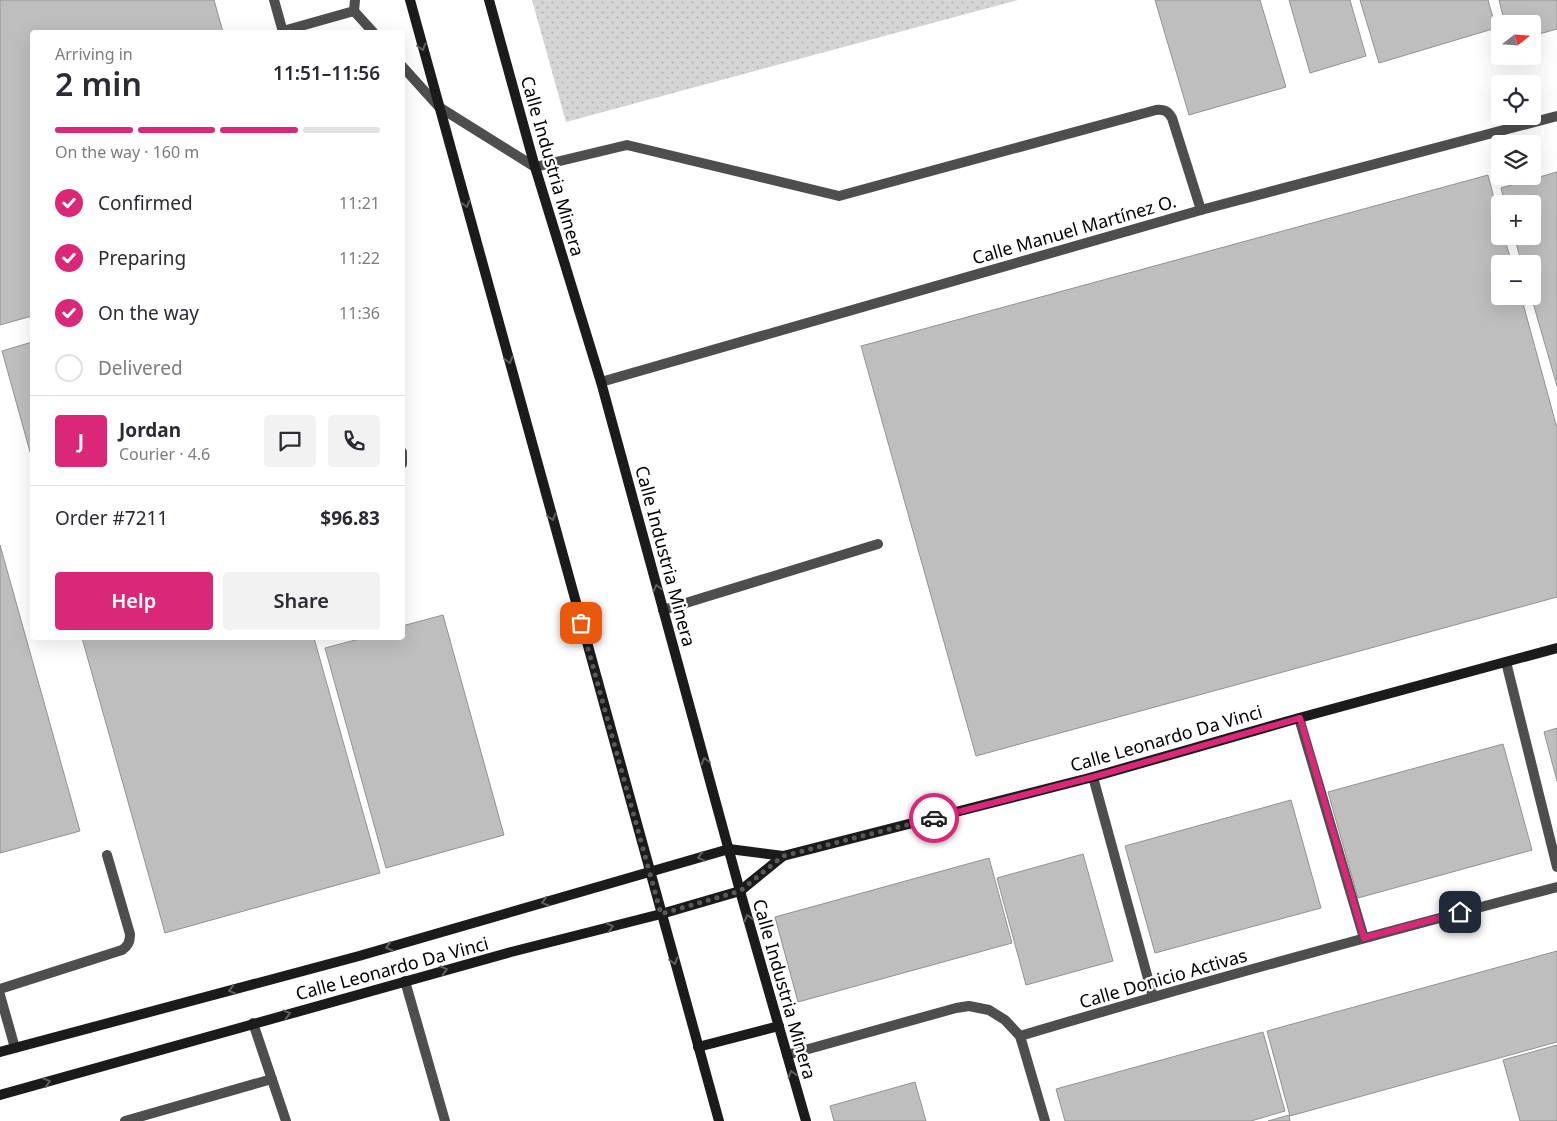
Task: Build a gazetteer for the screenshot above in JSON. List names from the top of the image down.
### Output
{
  "streets": {
    "main road": ["Calle Industria Minera", "Calle Leonardo Da Vinci"],
    "street": ["Calle Manuel Martínez O.", "Calle Donicio Activas"]
  },
  "crossings": [
    ["Calle Industria Minera", "Calle Manuel Martínez O."],
    ["Calle Industria Minera", "Calle Leonardo Da Vinci"]
  ],
  "north": "right",
  "page": {
    "map_buttons": ["+", "−"],
    "heading": ["2 min", "Arriving in", "11:51–11:56"],
    "panel": [
      "Jordan",
      "Courier · 4.6",
      "Order #7211",
      "$96.83"
    ],
    "bar": "On the way · 160 m",
    "list": [
      ["Confirmed", "11:21"],
      ["Preparing", "11:22"],
      ["On the way", "11:36"],
      "Delivered"
    ],
    "round": "J",
    "buttons": ["Help", "Share"]
  }
}
